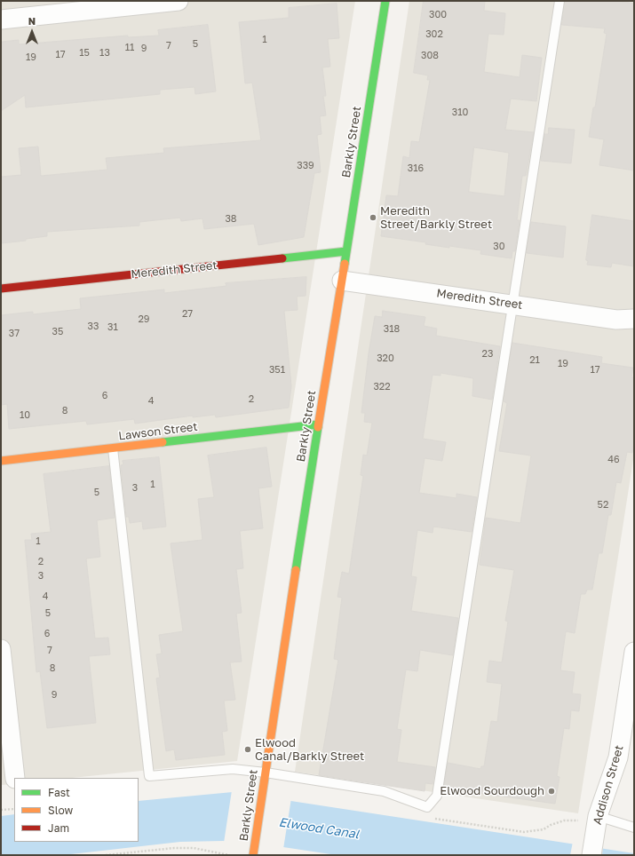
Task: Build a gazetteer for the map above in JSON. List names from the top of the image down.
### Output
{
  "streets": {
    "main road": ["Barkly Street", "Meredith Street", "Lawson Street"],
    "street": ["Addison Street"]
  },
  "crossings": [
    ["Barkly Street", "Meredith Street"],
    ["Barkly Street", "Lawson Street"]
  ],
  "water": ["Elwood Canal"],
  "places": ["Meredith Street/Barkly Street", "Elwood Canal/Barkly Street", "Elwood Sourdough"],
  "house_numbers": [
    "300",
    "302",
    "1",
    "5",
    "7",
    "11",
    "9",
    "15",
    "13",
    "17",
    "308",
    "19",
    "310",
    "339",
    "316",
    "38",
    "30",
    "27",
    "29",
    "33",
    "31",
    "318",
    "35",
    "37",
    "23",
    "320",
    "21",
    "19",
    "351",
    "17",
    "322",
    "6",
    "2",
    "4",
    "8",
    "10",
    "46",
    "1",
    "3",
    "5",
    "52",
    "1",
    "2",
    "3",
    "4",
    "5",
    "6",
    "7",
    "8",
    "9"
  ],
  "legend": ["Fast", "Slow", "Jam"],
  "north": "top"
}
